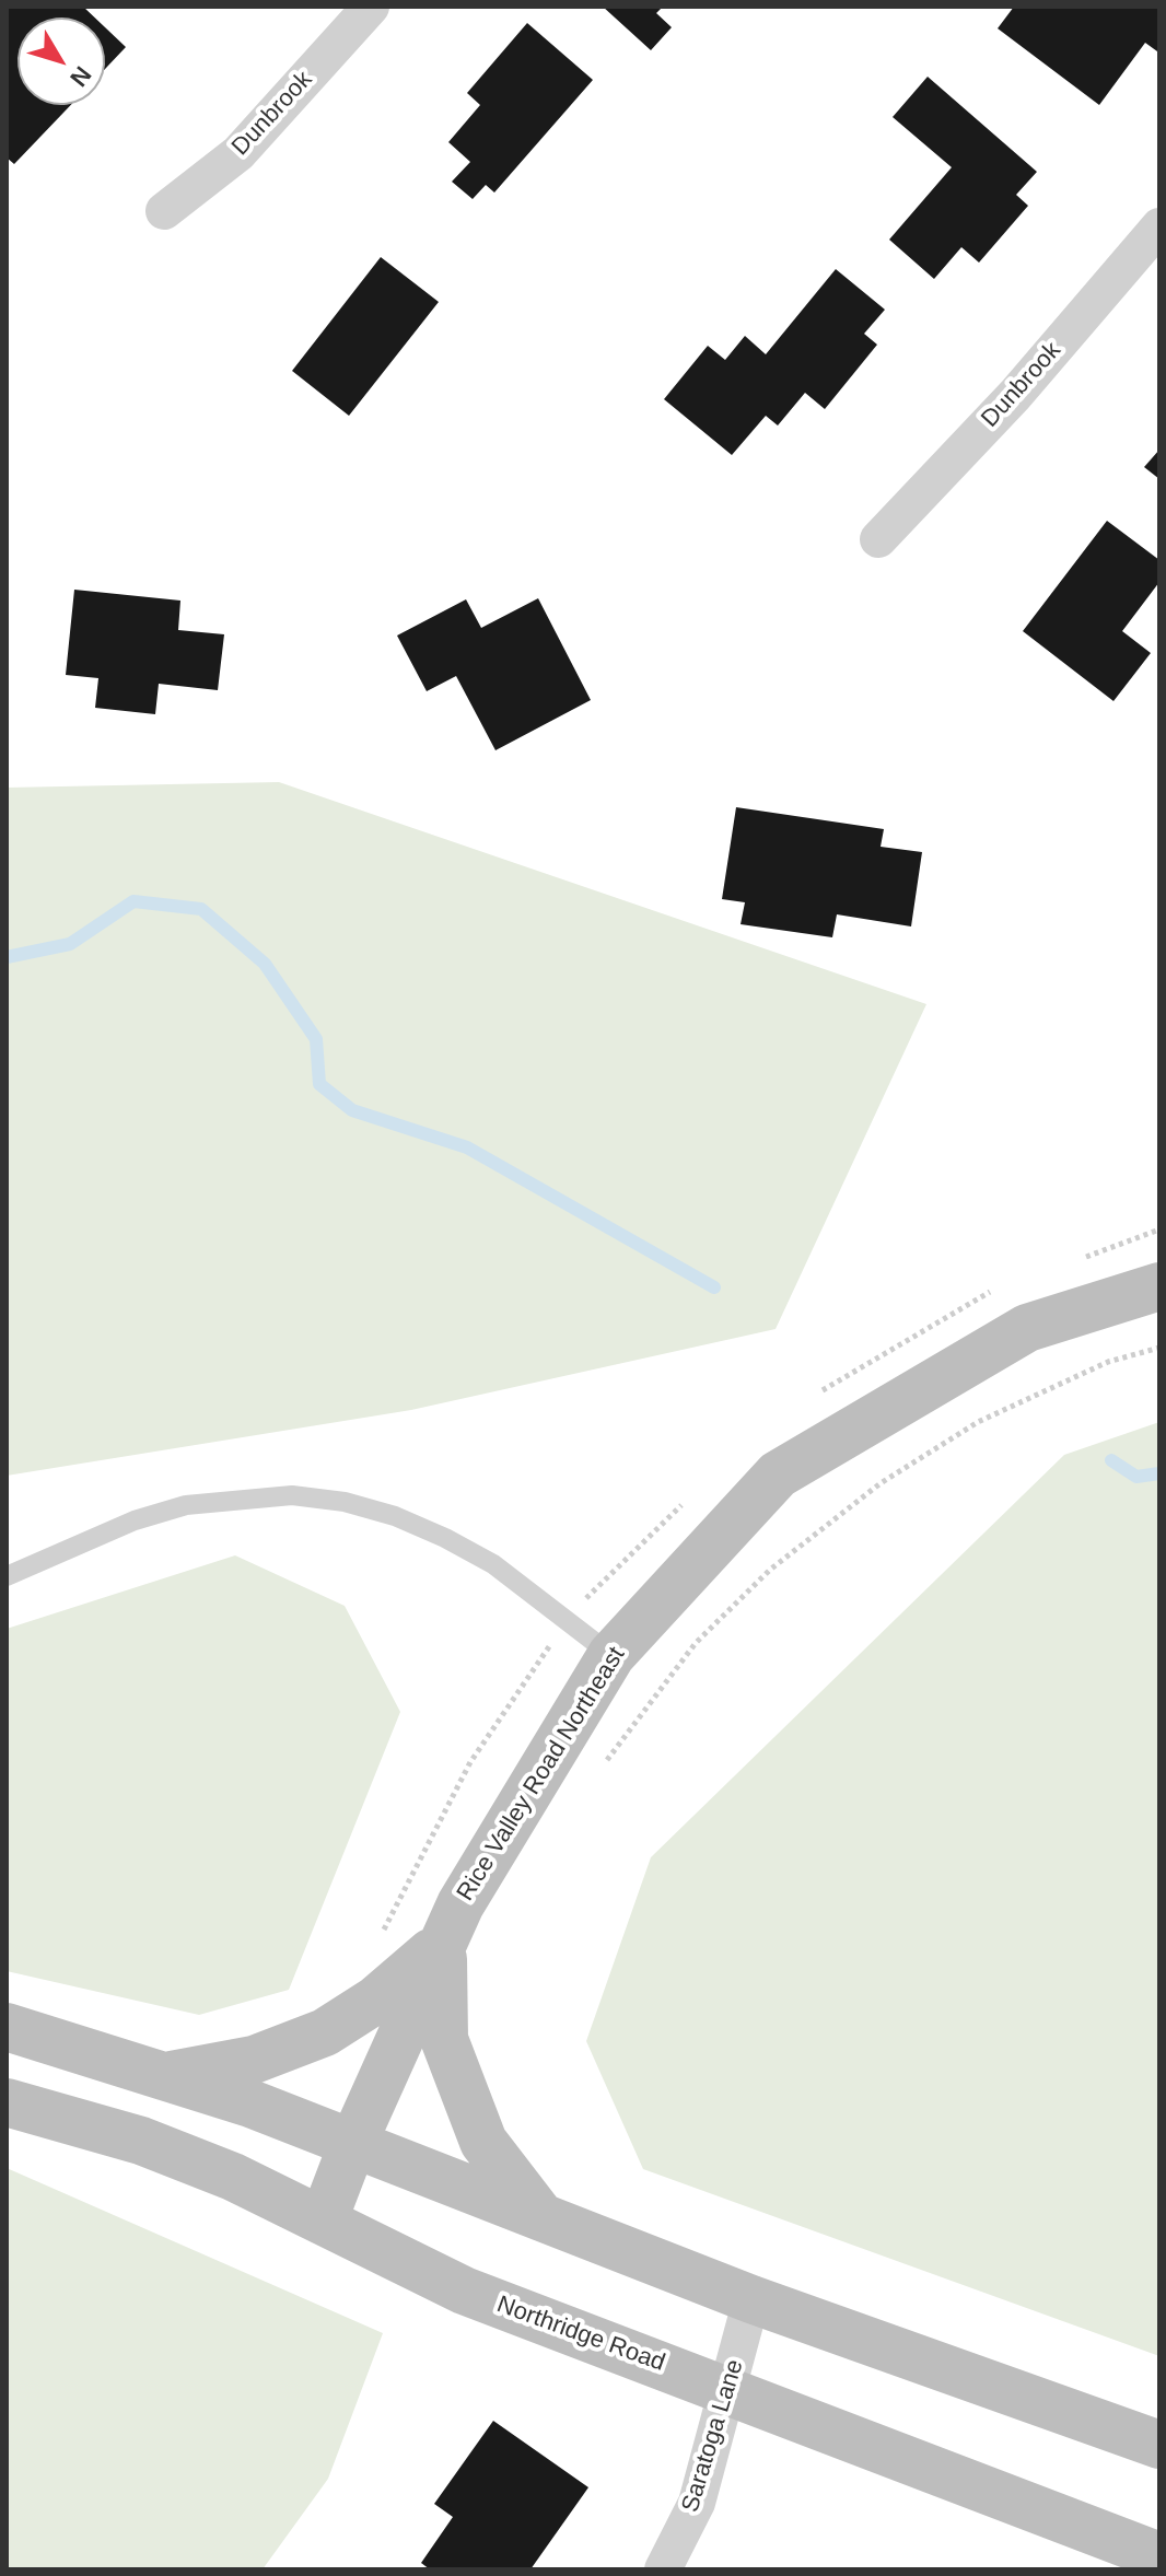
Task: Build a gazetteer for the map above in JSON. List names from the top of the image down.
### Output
{
  "streets": {
    "main road": ["Rice Valley Road Northeast", "Northridge Road"],
    "street": ["Dunbrook", "Saratoga Lane"]
  },
  "crossings": [
    ["Rice Valley Road Northeast", "Northridge Road"],
    ["Northridge Road", "Saratoga Lane"]
  ],
  "north": "bottom right"
}
